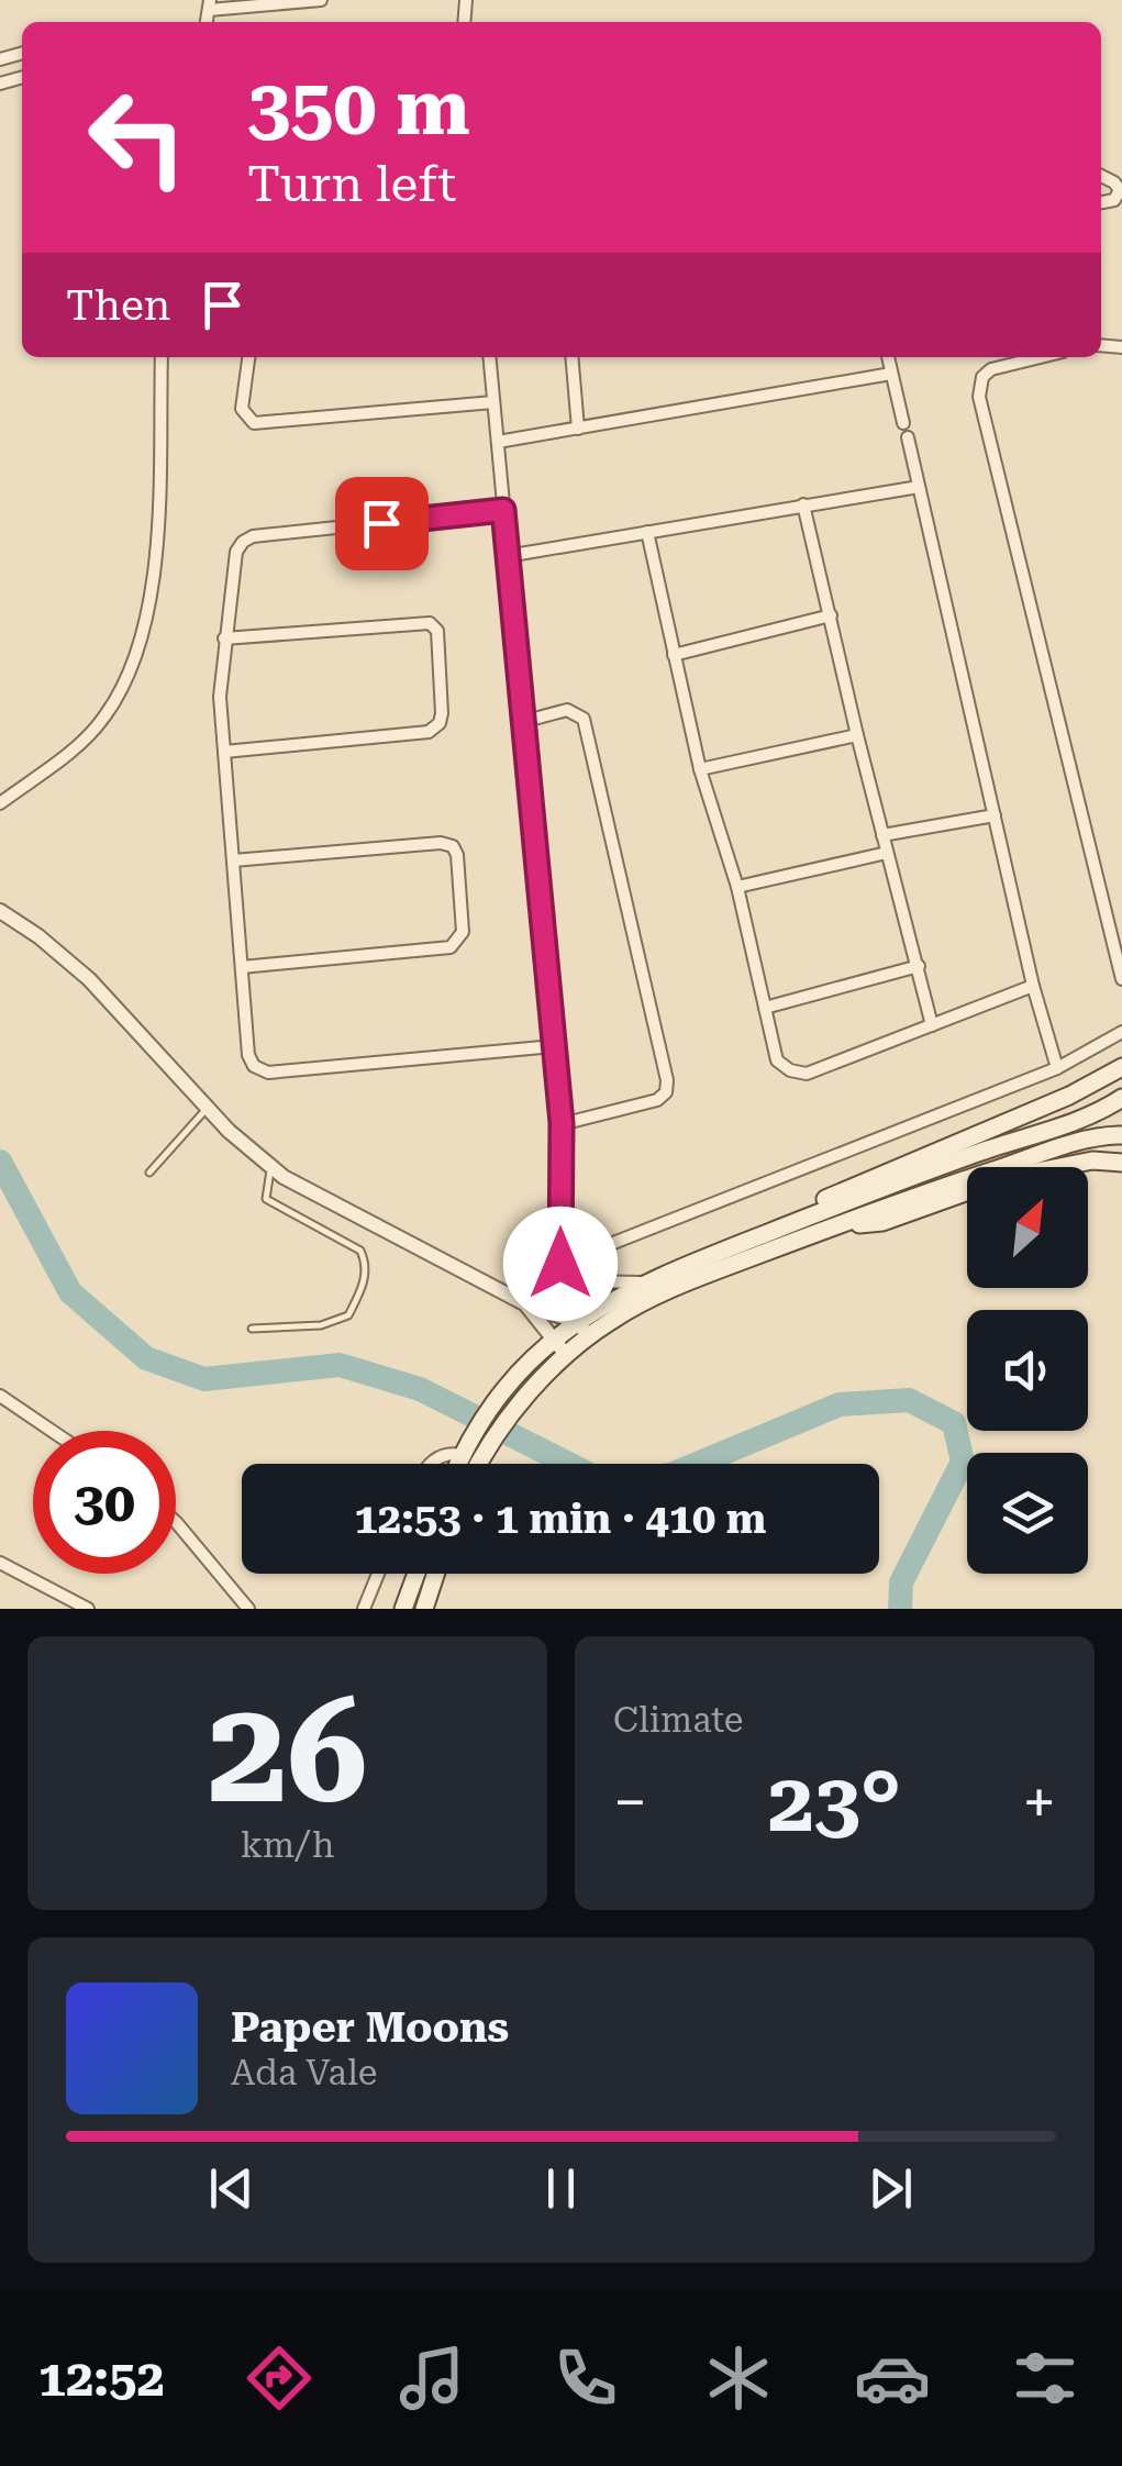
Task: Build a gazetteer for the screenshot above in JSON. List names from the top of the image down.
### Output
{
  "north": "top right",
  "page": {
    "turn": ["350 m", "Turn left"],
    "then": "Then",
    "limit": "30",
    "trip": "12:53 · 1 min · 410 m",
    "tile": [
      ["26", "km/h"],
      "Climate"
    ],
    "heat": ["−", "23°", "+"],
    "song": ["Paper Moons", "Ada Vale"],
    "tabs": "12:52"
  }
}
